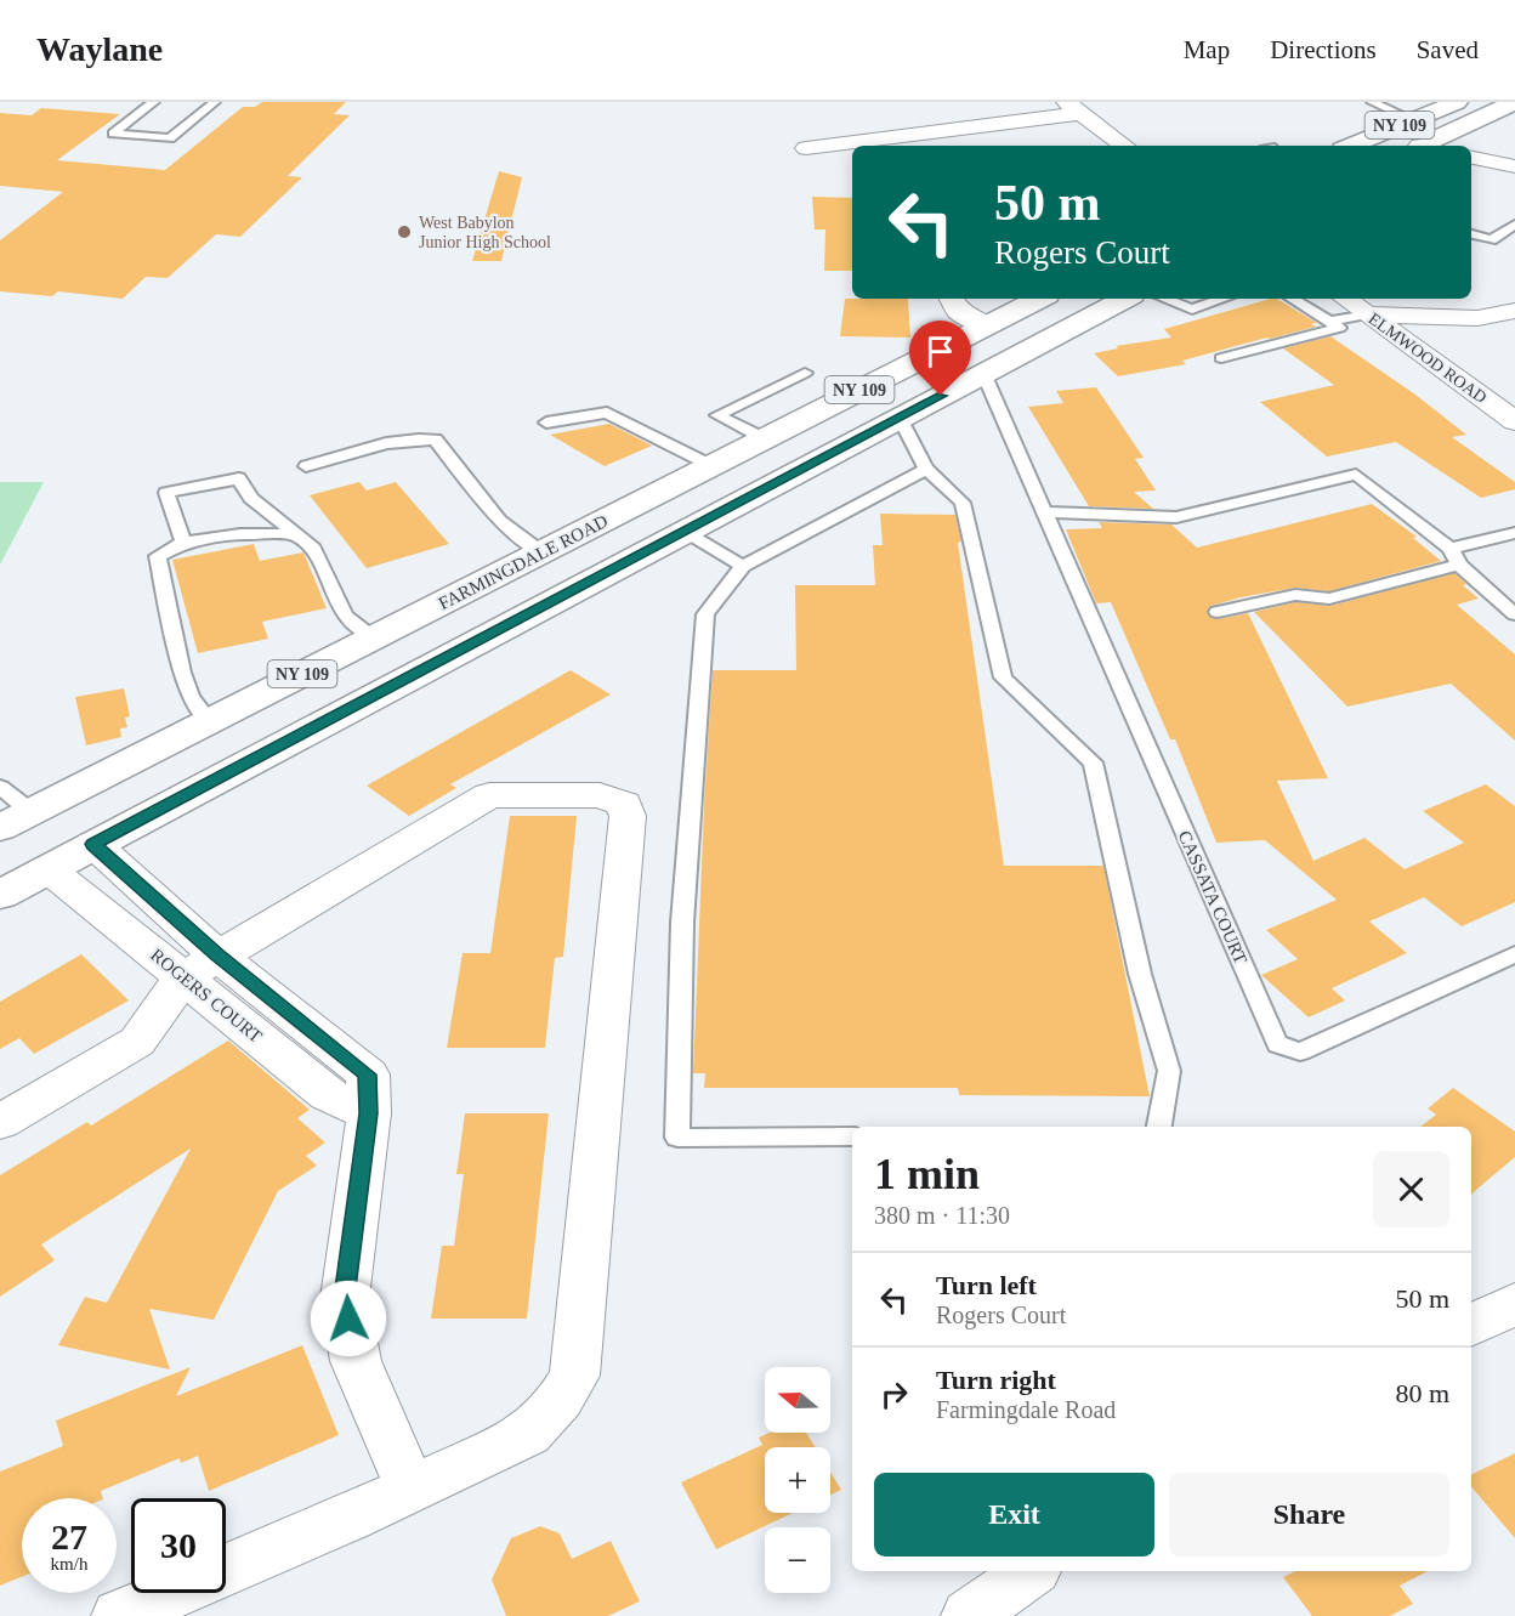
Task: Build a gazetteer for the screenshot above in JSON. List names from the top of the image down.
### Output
{
  "streets": {
    "main road": ["NY 109", "FARMINGDALE ROAD"],
    "street": ["ELMWOOD ROAD", "ROGERS COURT"],
    "lane": ["CASSATA COURT"]
  },
  "crossings": [
    ["NY 109", "CASSATA COURT"],
    ["NY 109", "ROGERS COURT"]
  ],
  "places": ["West Babylon Junior High School"],
  "north": "left",
  "page": {
    "header": "Waylane",
    "nav": ["Map", "Directions", "Saved"],
    "turn": ["50 m", "Rogers Court"],
    "heading": ["1 min", "380 m · 11:30"],
    "list": [
      {
        "name": "Turn left",
        "note": "Rogers Court",
        "value": "50 m"
      },
      {
        "name": "Turn right",
        "note": "Farmingdale Road",
        "value": "80 m"
      }
    ],
    "map_buttons": ["+", "−"],
    "buttons": ["Exit", "Share"],
    "speed": "27 km/h",
    "limit": "30"
  }
}
